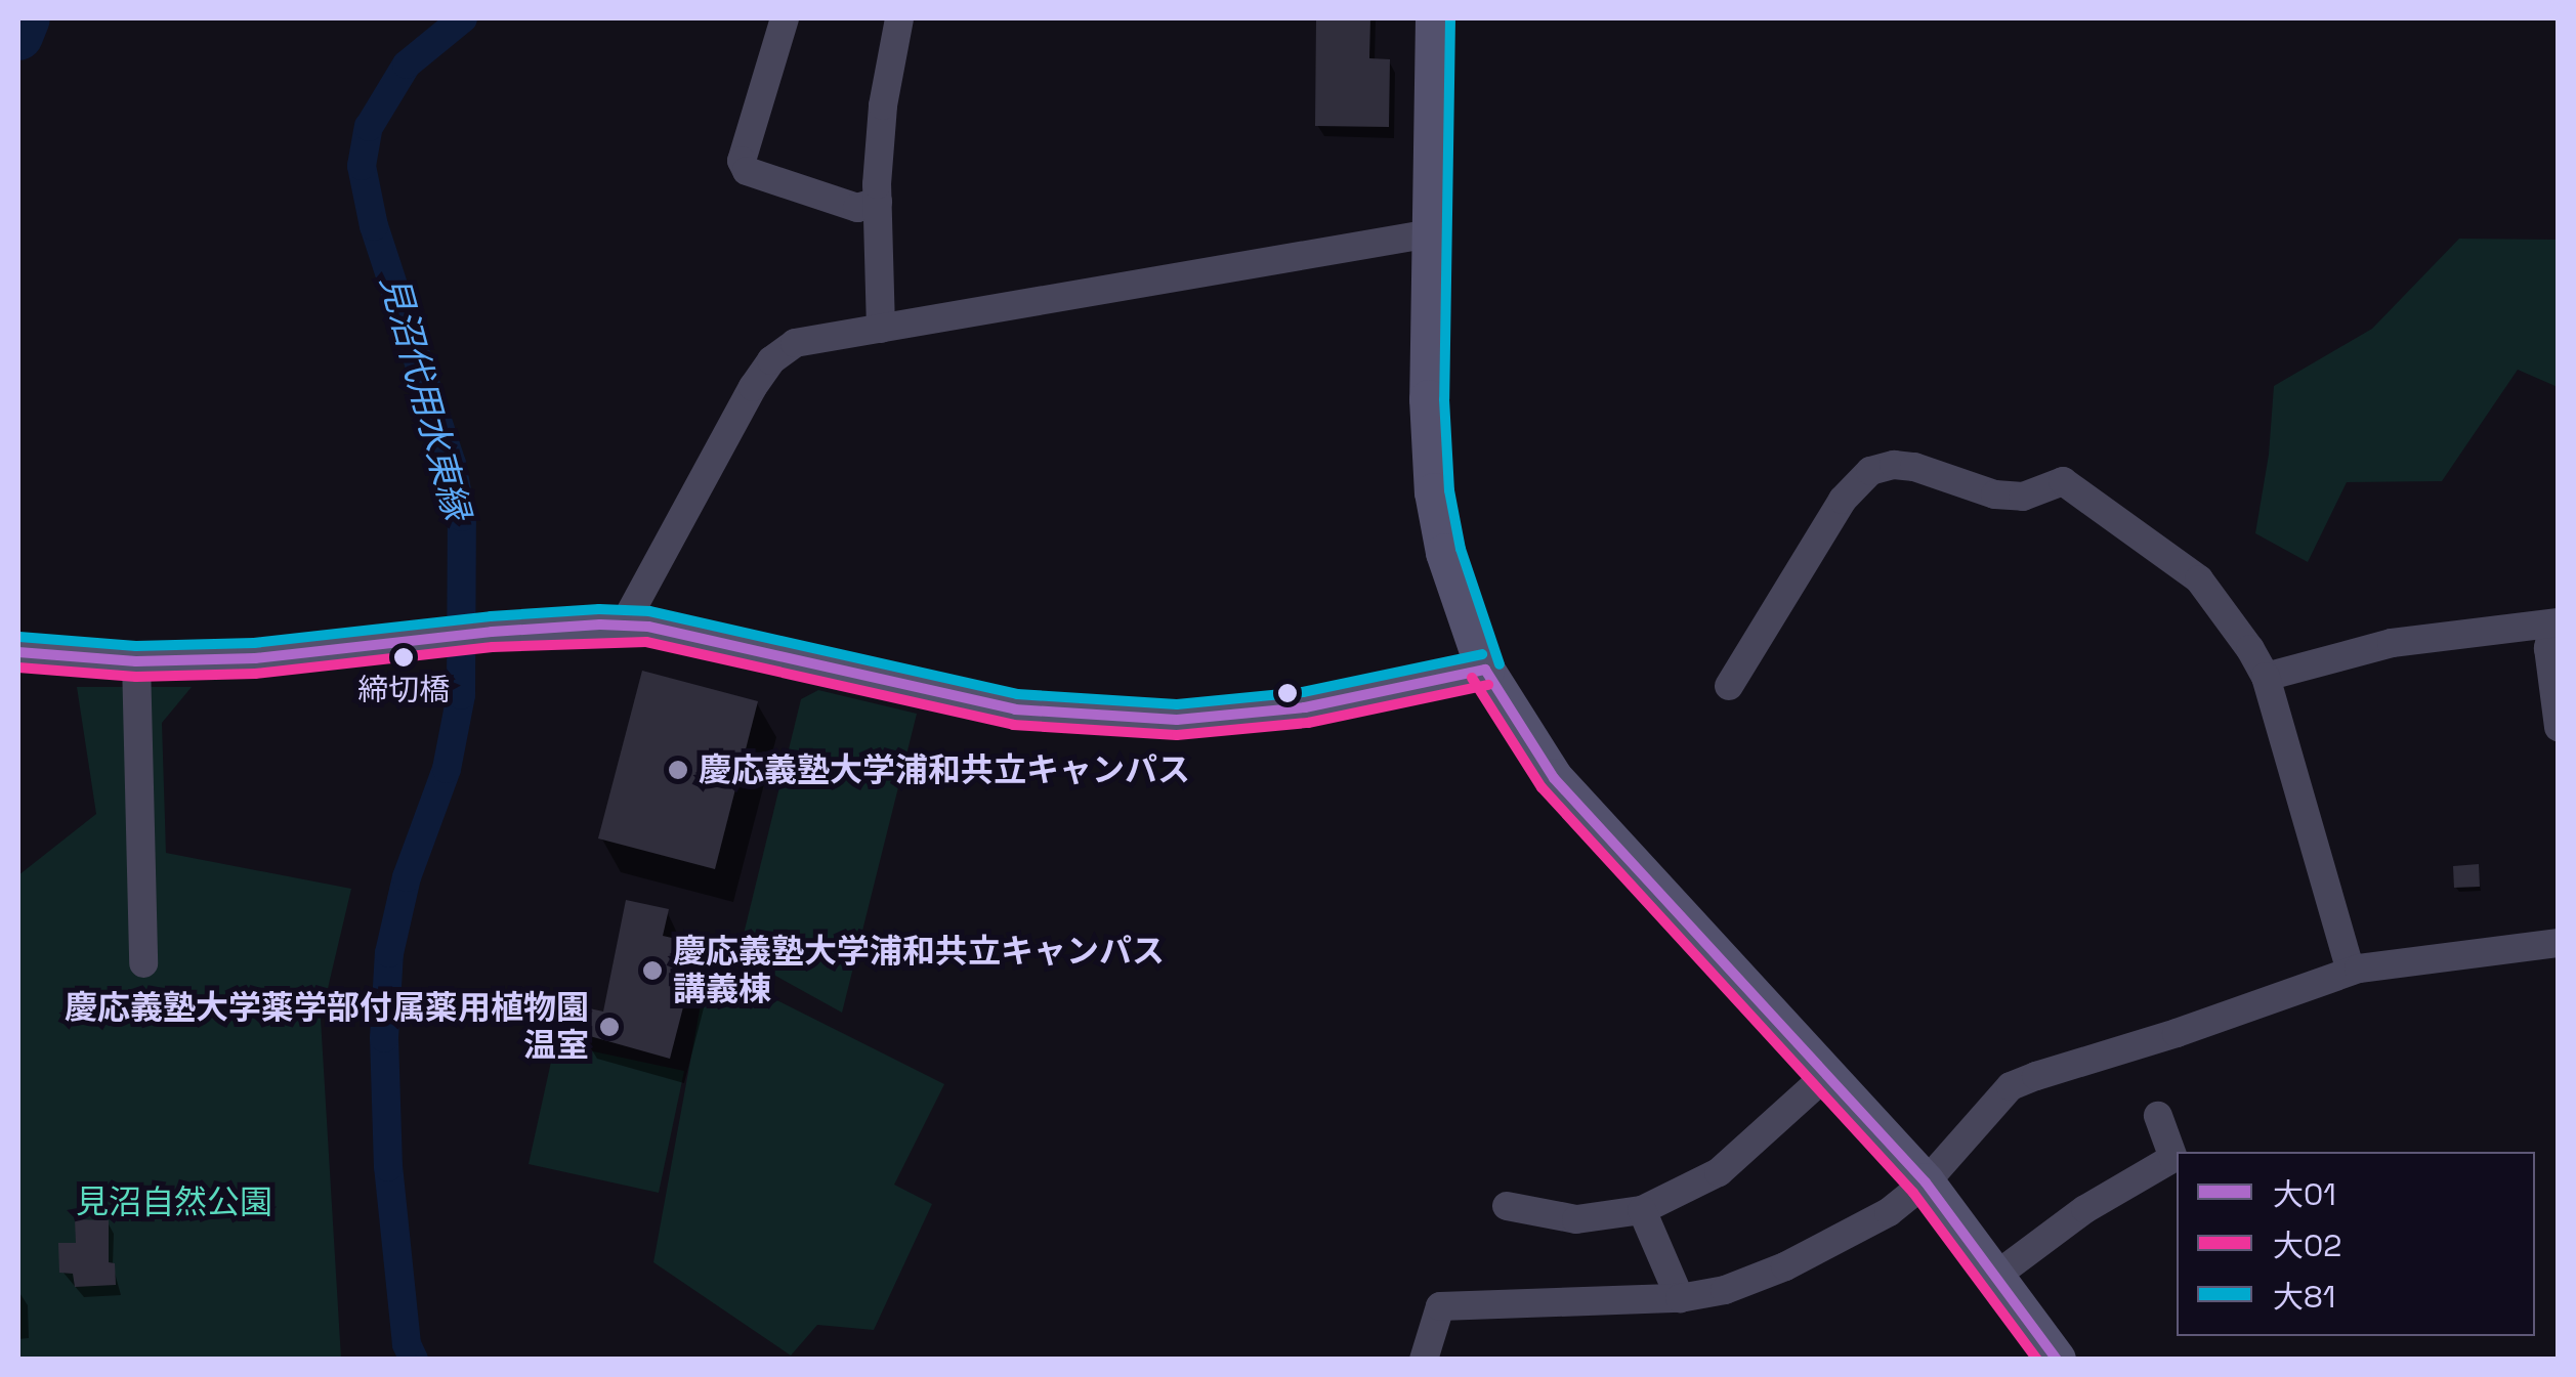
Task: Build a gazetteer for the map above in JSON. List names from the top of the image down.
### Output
{
  "water": ["見沼代用水東縁"],
  "parks": ["見沼自然公園"],
  "places": [
    "締切橋",
    "慶応義塾大学浦和共立キャンパス",
    "慶応義塾大学浦和共立キャンパス 講義棟",
    "慶応義塾大学薬学部付属薬用植物園 温室"
  ],
  "lines": ["transit line 大81", "transit line 大01", "transit line 大02"],
  "legend": ["大01", "大02", "大81"]
}
